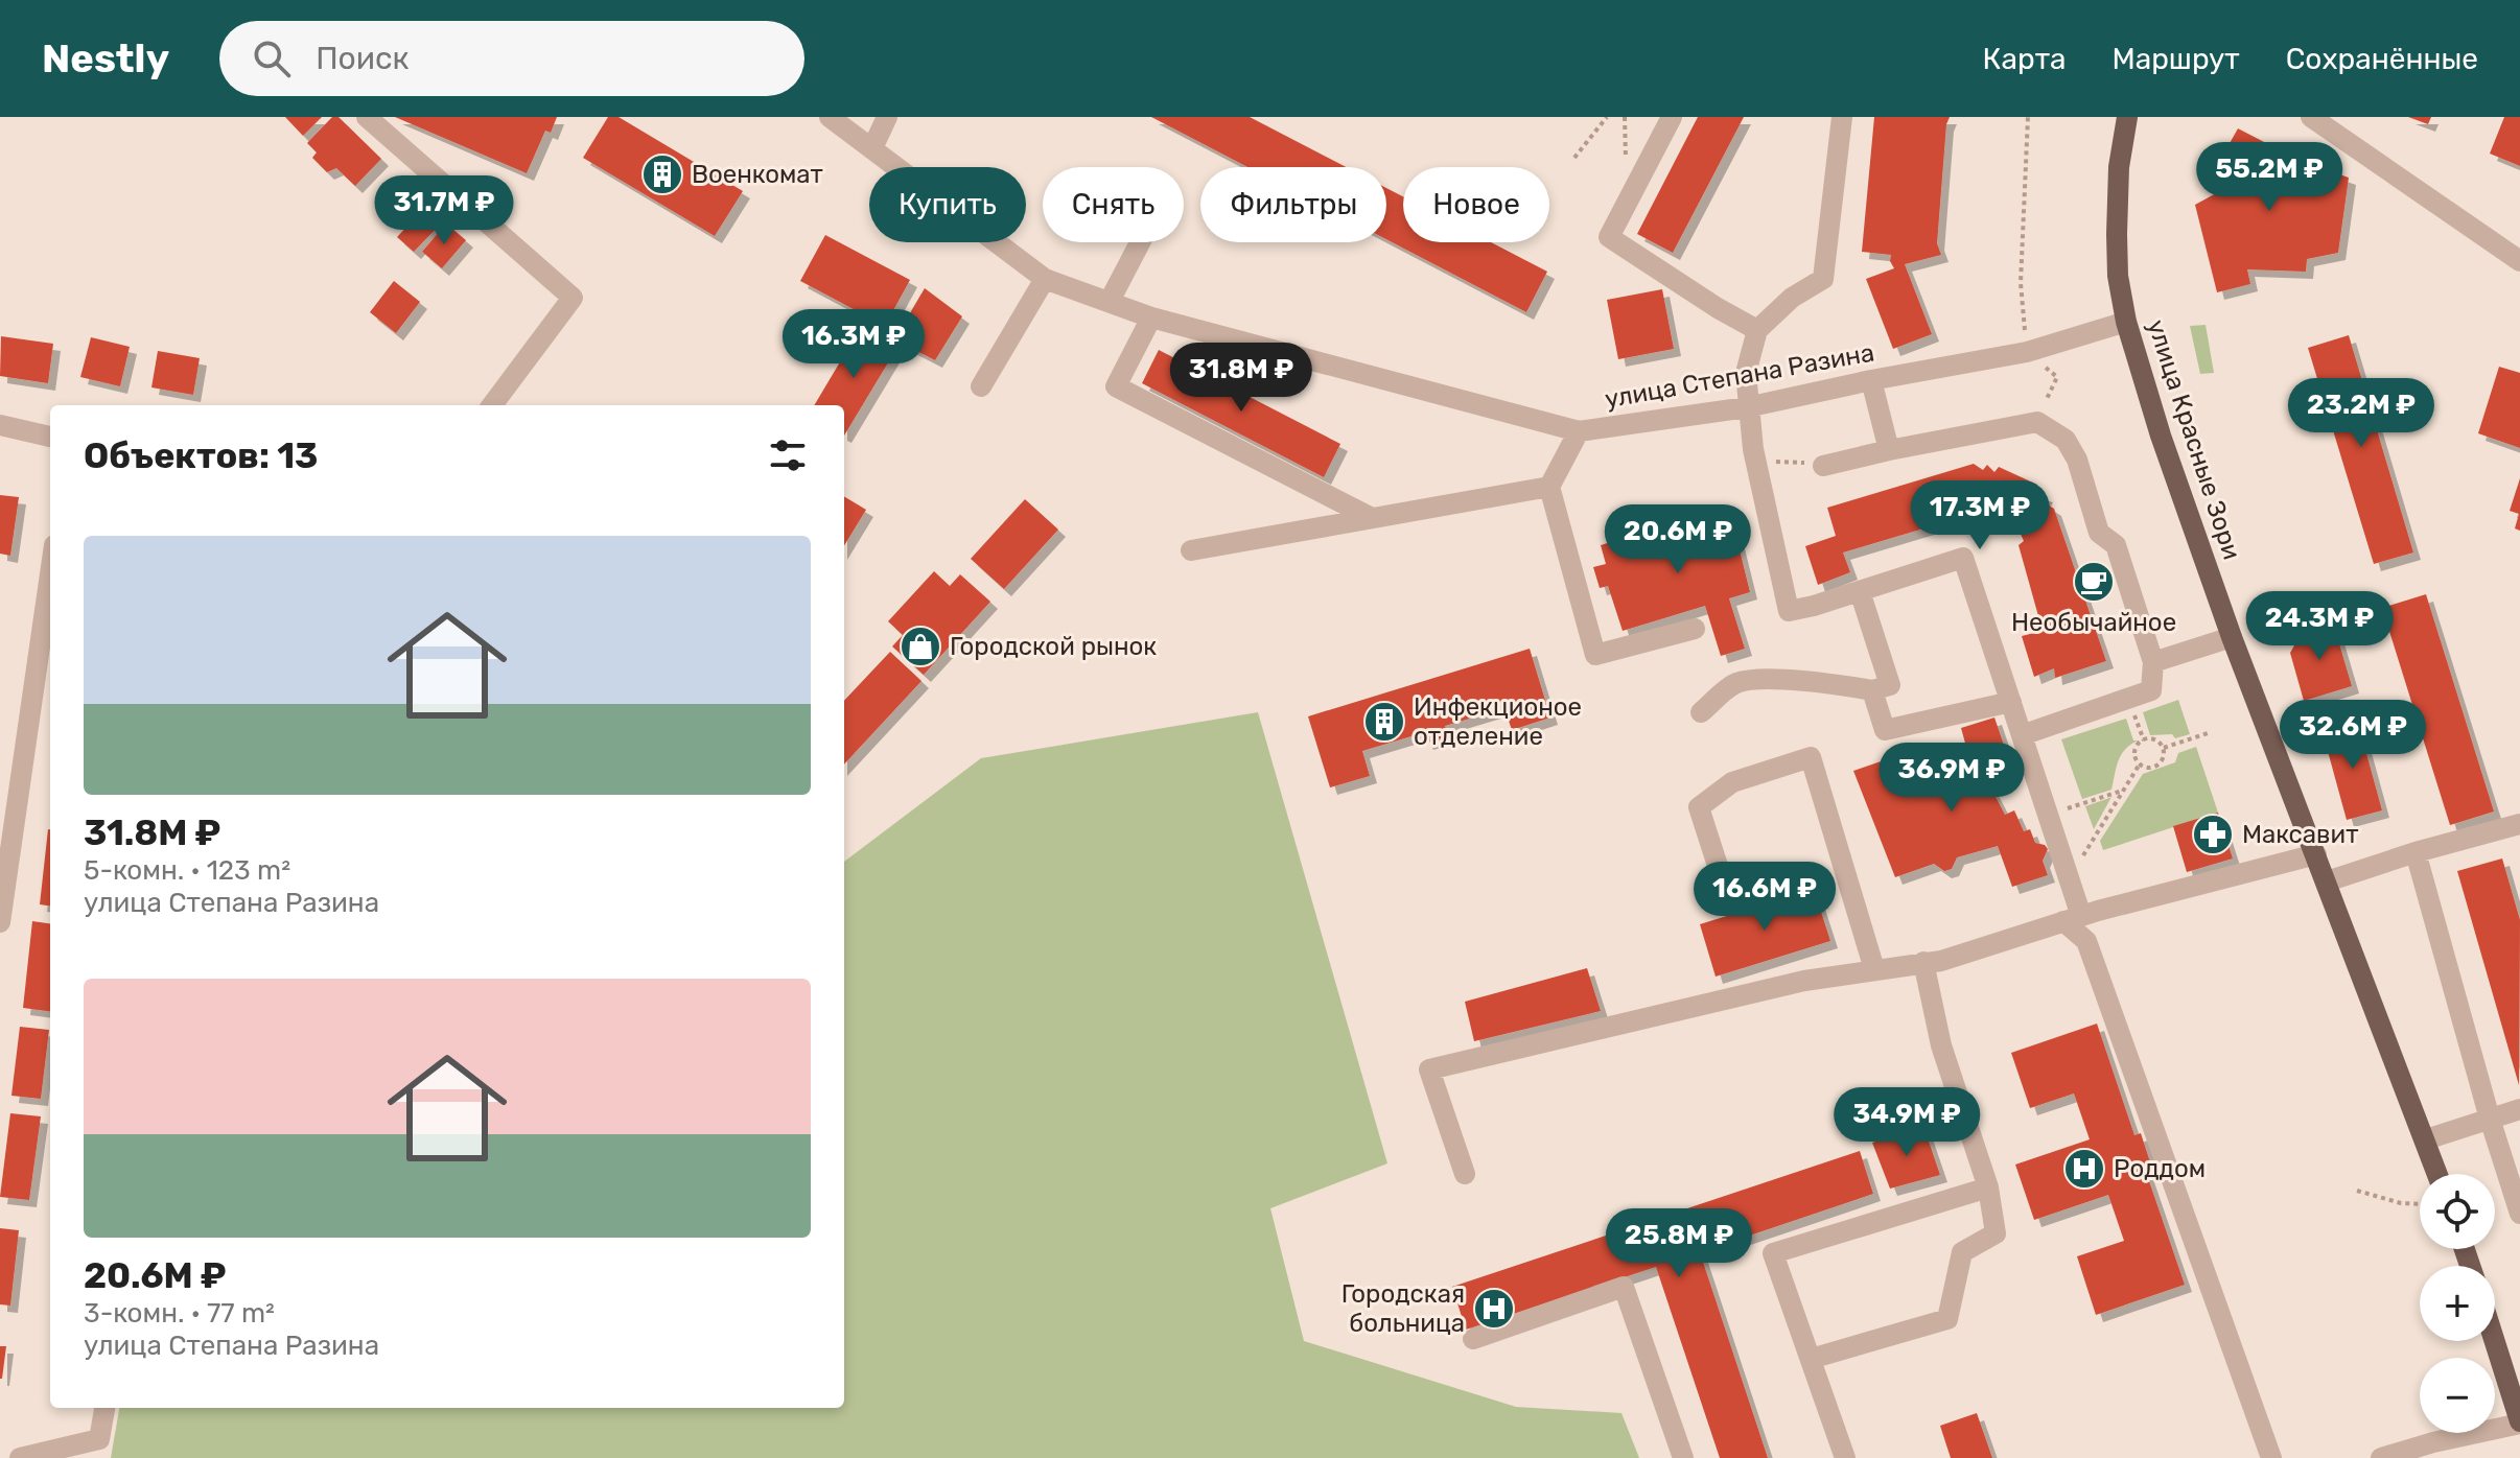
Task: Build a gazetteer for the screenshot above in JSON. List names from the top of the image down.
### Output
{
  "streets": {
    "main road": ["улица Красные Зори"],
    "street": ["улица Степана Разина"]
  },
  "crossings": [
    ["улица Степана Разина", "улица Красные Зори"]
  ],
  "places": {
    "building": ["Военкомат", "Инфекционое отделение"],
    "cafe": ["Необычайное"],
    "shop": ["Городской рынок"],
    "pharmacy": ["Максавит"],
    "hospital": ["Роддом", "Городская больница"]
  },
  "page": {
    "header": "Nestly",
    "search": "Поиск",
    "nav": ["Карта", "Маршрут", "Сохранённые"],
    "price": [
      "55.2M ₽",
      "31.7M ₽",
      "16.3M ₽",
      "31.8M ₽",
      "23.2M ₽",
      "17.3M ₽",
      "20.6M ₽",
      "24.3M ₽",
      "32.6M ₽",
      "36.9M ₽",
      "16.6M ₽",
      "34.9M ₽",
      "25.8M ₽"
    ],
    "chip": [
      "Купить",
      "Снять",
      "Фильтры",
      "Новое"
    ],
    "heading": "Объектов: 13",
    "list": [
      {
        "name": "31.8M ₽",
        "note": "5-комн. · 123 m² · улица Степана Разина"
      },
      {
        "name": "20.6M ₽",
        "note": "3-комн. · 77 m² · улица Степана Разина"
      }
    ],
    "map_buttons": ["+", "−"]
  }
}
